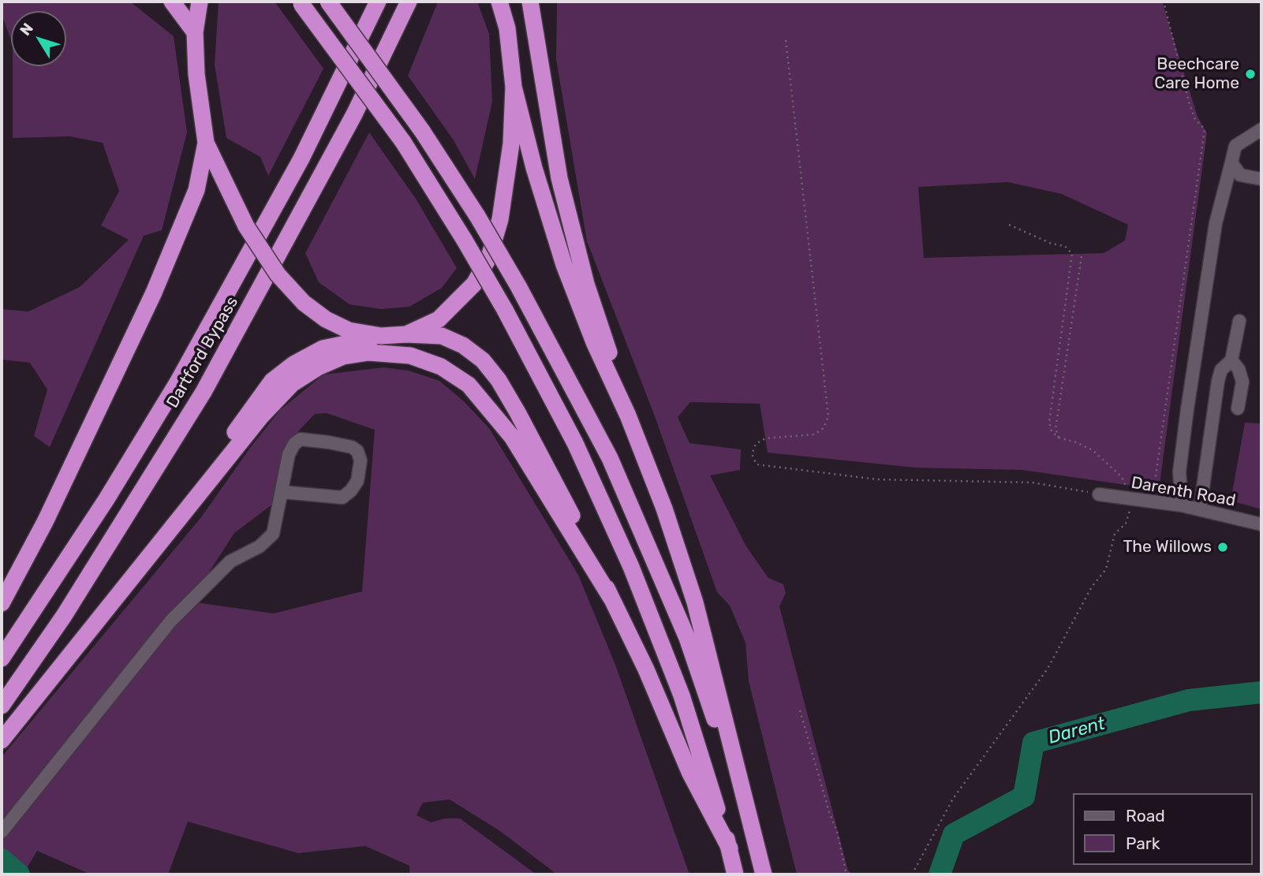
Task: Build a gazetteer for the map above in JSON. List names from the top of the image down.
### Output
{
  "streets": {
    "highway": ["Dartford Bypass"],
    "street": ["Darenth Road"]
  },
  "water": ["Darent"],
  "places": ["Beechcare Care Home", "The Willows"],
  "legend": ["Road", "Park"],
  "north": "top left"
}
